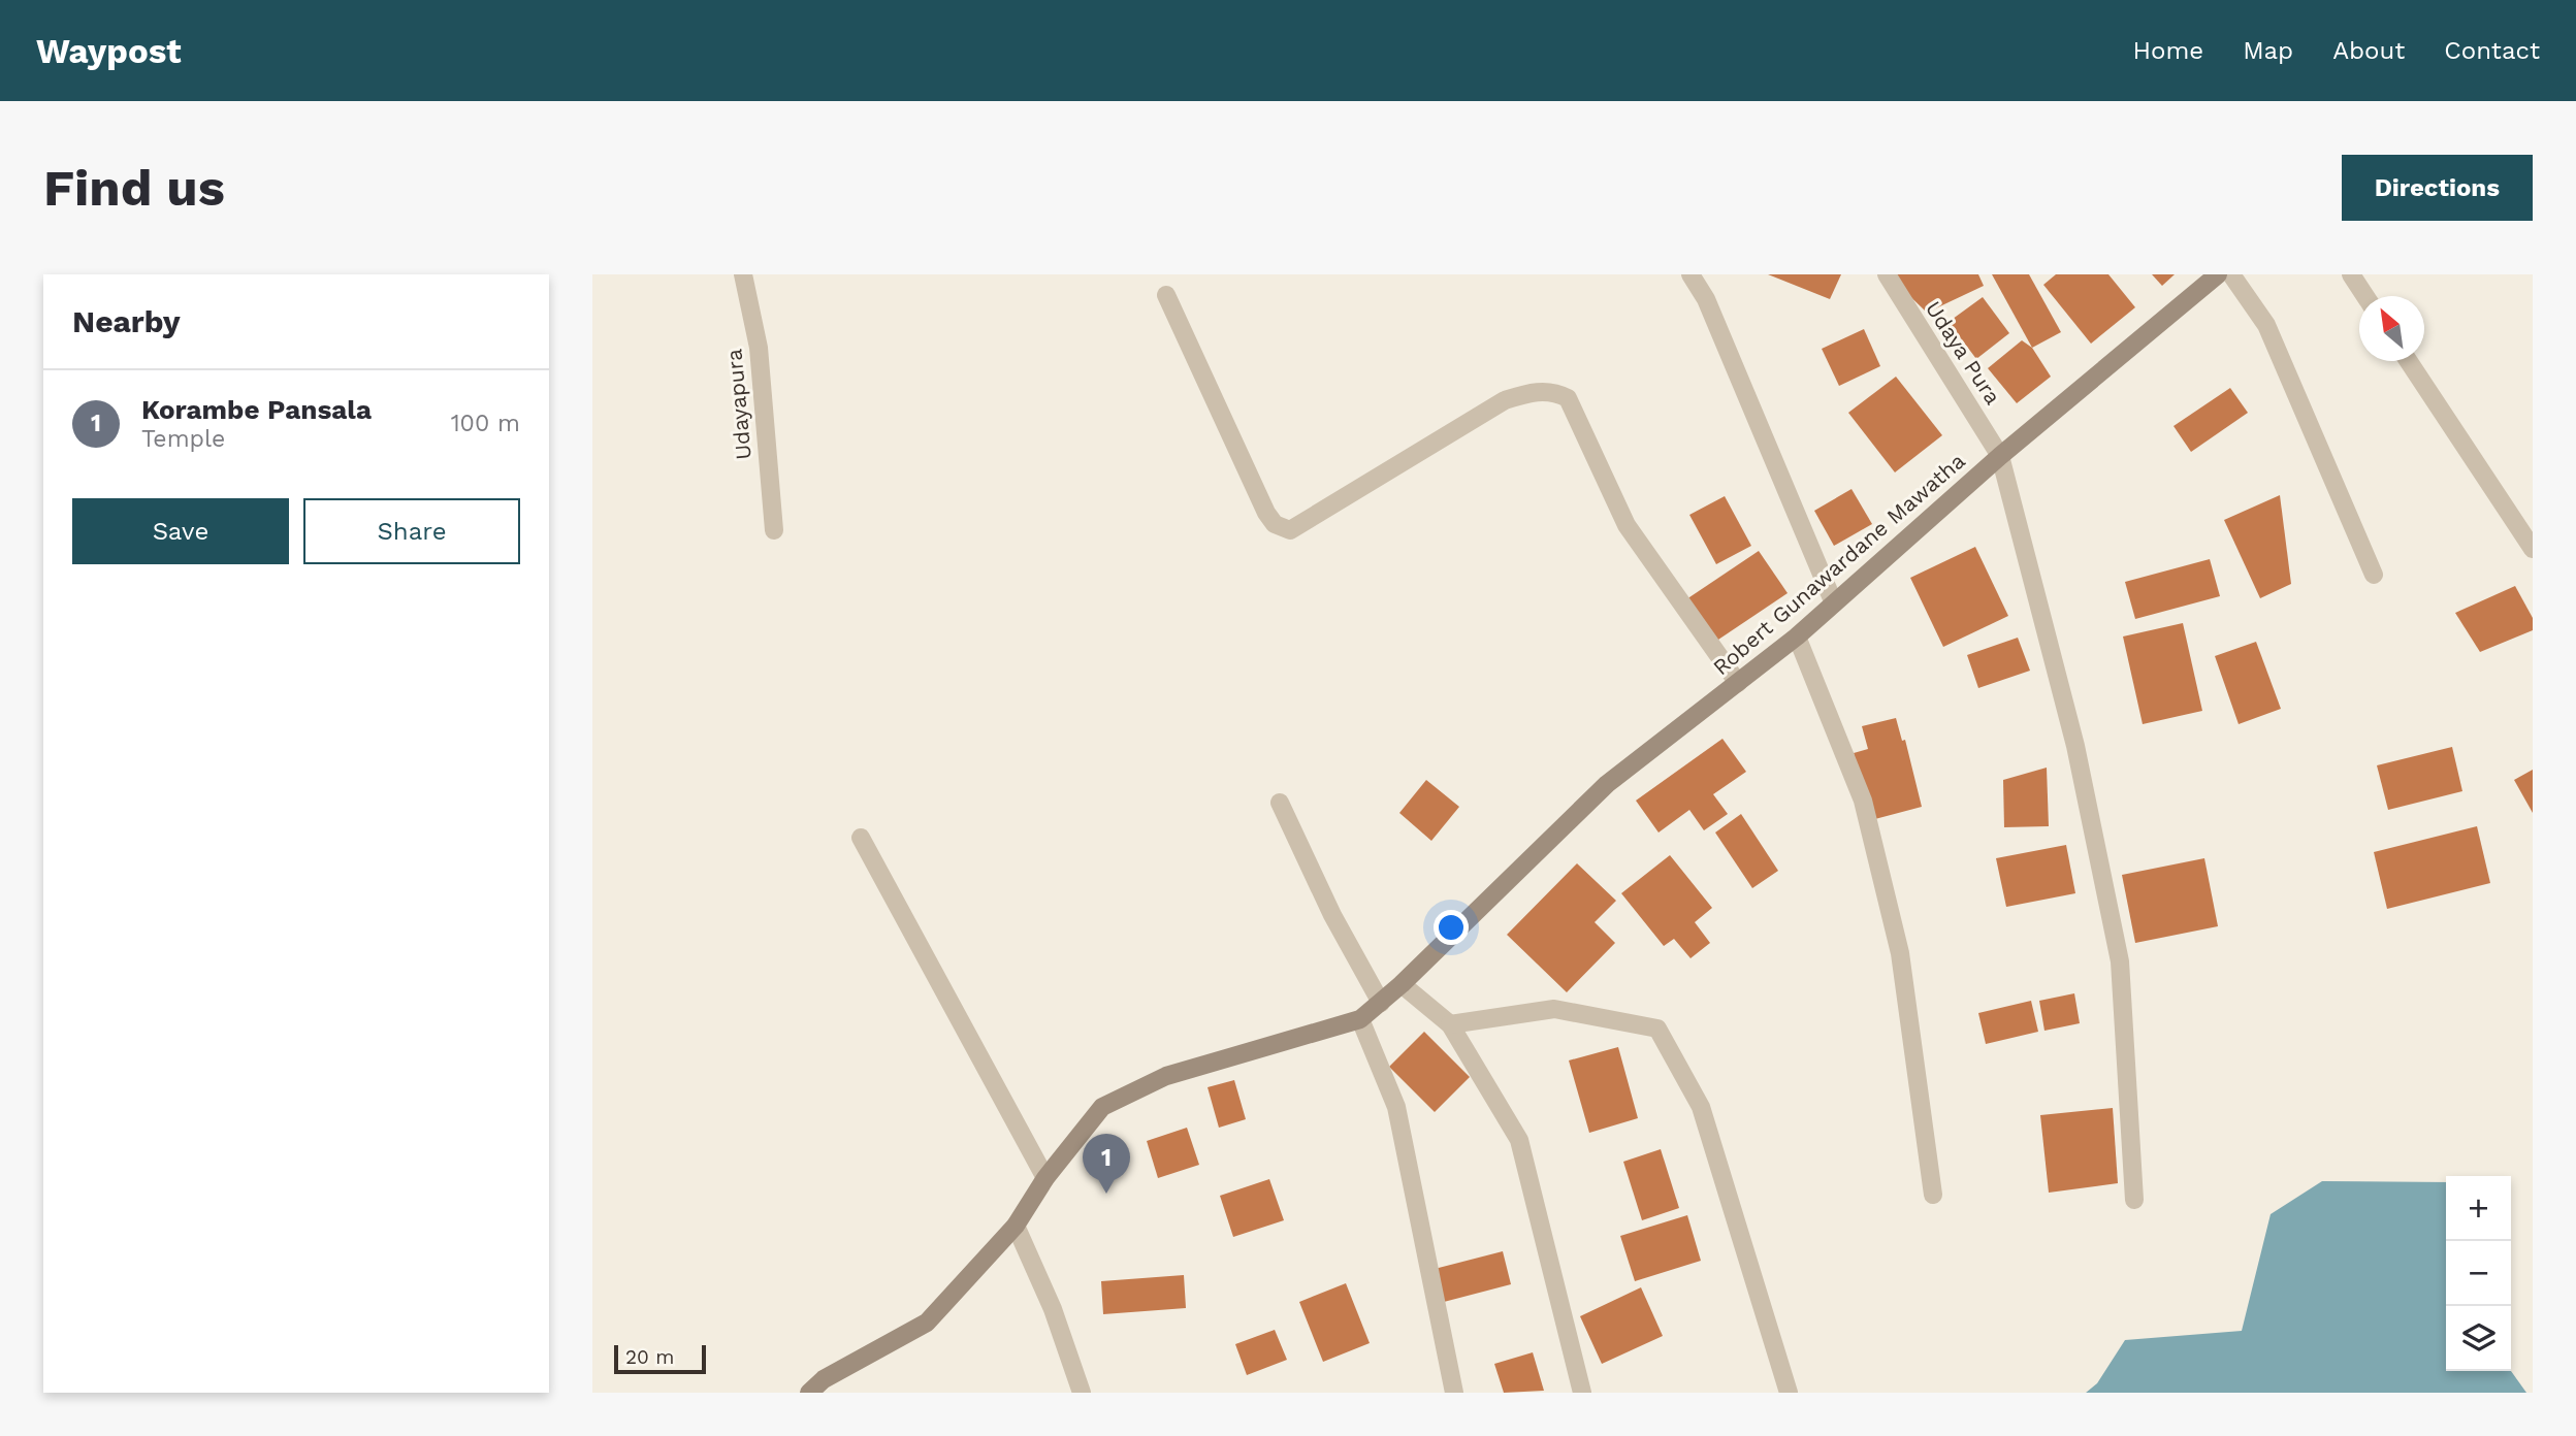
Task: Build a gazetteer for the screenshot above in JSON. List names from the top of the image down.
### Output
{
  "streets": {
    "street": ["Udaya Pura", "Udayapura", "Robert Gunawardane Mawatha"]
  },
  "crossings": [
    ["Udaya Pura", "Robert Gunawardane Mawatha"]
  ],
  "scale_bar": "20 m",
  "north": "top left",
  "page": {
    "header": "Waypost",
    "nav": [
      "Home",
      "Map",
      "About",
      "Contact"
    ],
    "buttons": [
      "Directions",
      ["Save", "Share"]
    ],
    "title": "Find us",
    "heading": "Nearby",
    "list": [
      {
        "mark": "1",
        "name": "Korambe Pansala",
        "note": "Temple",
        "value": "100 m"
      }
    ],
    "pins": "1",
    "map_buttons": ["+", "−"],
    "scale": "20 m"
  }
}
